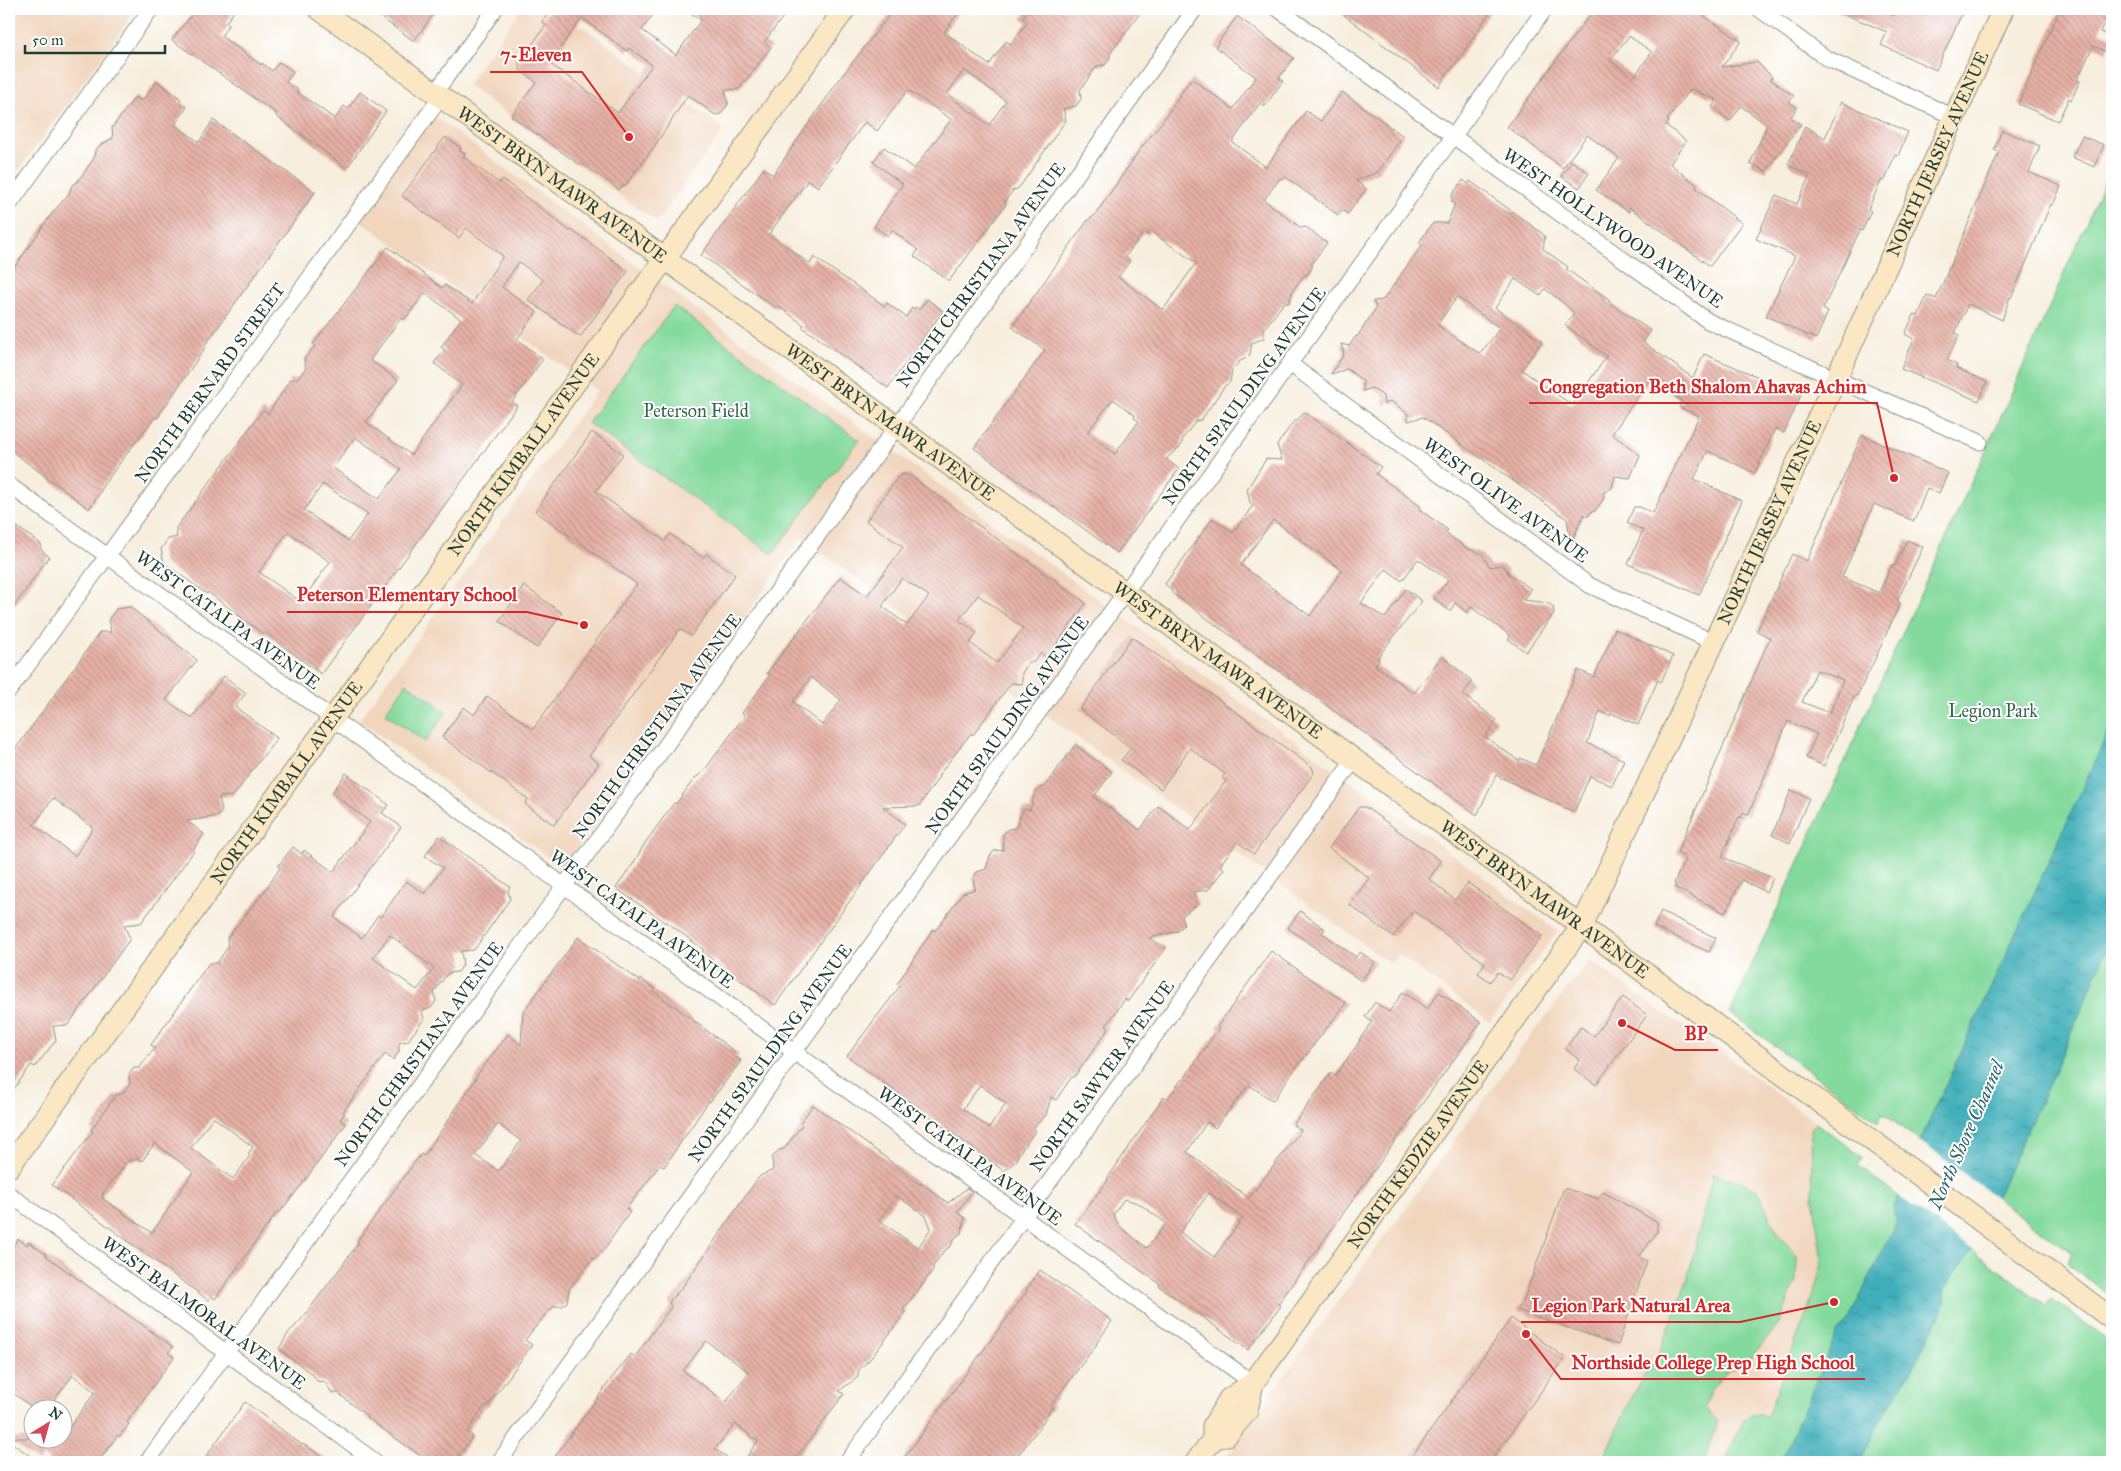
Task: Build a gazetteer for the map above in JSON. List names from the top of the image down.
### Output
{
  "streets": {
    "street": [
      "NORTH JERSEY AVENUE",
      "WEST BRYN MAWR AVENUE",
      "WEST HOLLYWOOD AVENUE",
      "NORTH CHRISTIANA AVENUE",
      "NORTH BERNARD STREET",
      "NORTH SPAULDING AVENUE",
      "NORTH KIMBALL AVENUE",
      "WEST OLIVE AVENUE",
      "WEST CATALPA AVENUE",
      "NORTH SAWYER AVENUE",
      "NORTH KEDZIE AVENUE",
      "WEST BALMORAL AVENUE"
    ]
  },
  "crossings": [
    ["NORTH JERSEY AVENUE", "WEST BRYN MAWR AVENUE"],
    ["NORTH JERSEY AVENUE", "WEST HOLLYWOOD AVENUE"],
    ["NORTH JERSEY AVENUE", "WEST OLIVE AVENUE"],
    ["NORTH JERSEY AVENUE", "NORTH KEDZIE AVENUE"],
    ["WEST BRYN MAWR AVENUE", "NORTH CHRISTIANA AVENUE"],
    ["WEST BRYN MAWR AVENUE", "NORTH BERNARD STREET"],
    ["WEST BRYN MAWR AVENUE", "NORTH SPAULDING AVENUE"],
    ["WEST BRYN MAWR AVENUE", "NORTH KIMBALL AVENUE"],
    ["WEST BRYN MAWR AVENUE", "NORTH SAWYER AVENUE"],
    ["WEST BRYN MAWR AVENUE", "NORTH KEDZIE AVENUE"],
    ["WEST HOLLYWOOD AVENUE", "NORTH SPAULDING AVENUE"],
    ["NORTH CHRISTIANA AVENUE", "WEST CATALPA AVENUE"],
    ["NORTH CHRISTIANA AVENUE", "WEST BALMORAL AVENUE"],
    ["NORTH BERNARD STREET", "WEST CATALPA AVENUE"],
    ["NORTH SPAULDING AVENUE", "WEST OLIVE AVENUE"],
    ["NORTH SPAULDING AVENUE", "WEST CATALPA AVENUE"],
    ["NORTH KIMBALL AVENUE", "WEST CATALPA AVENUE"],
    ["WEST CATALPA AVENUE", "NORTH SAWYER AVENUE"],
    ["WEST CATALPA AVENUE", "NORTH KEDZIE AVENUE"]
  ],
  "water": ["North Shore Channel"],
  "parks": ["Peterson Field", "Legion Park"],
  "places": [
    "7-Eleven",
    "Congregation Beth Shalom Ahavas Achim",
    "Peterson Elementary School",
    "BP",
    "Legion Park Natural Area",
    "Northside College Prep High School"
  ],
  "scale_bar": "50 m",
  "north": "top right"
}
